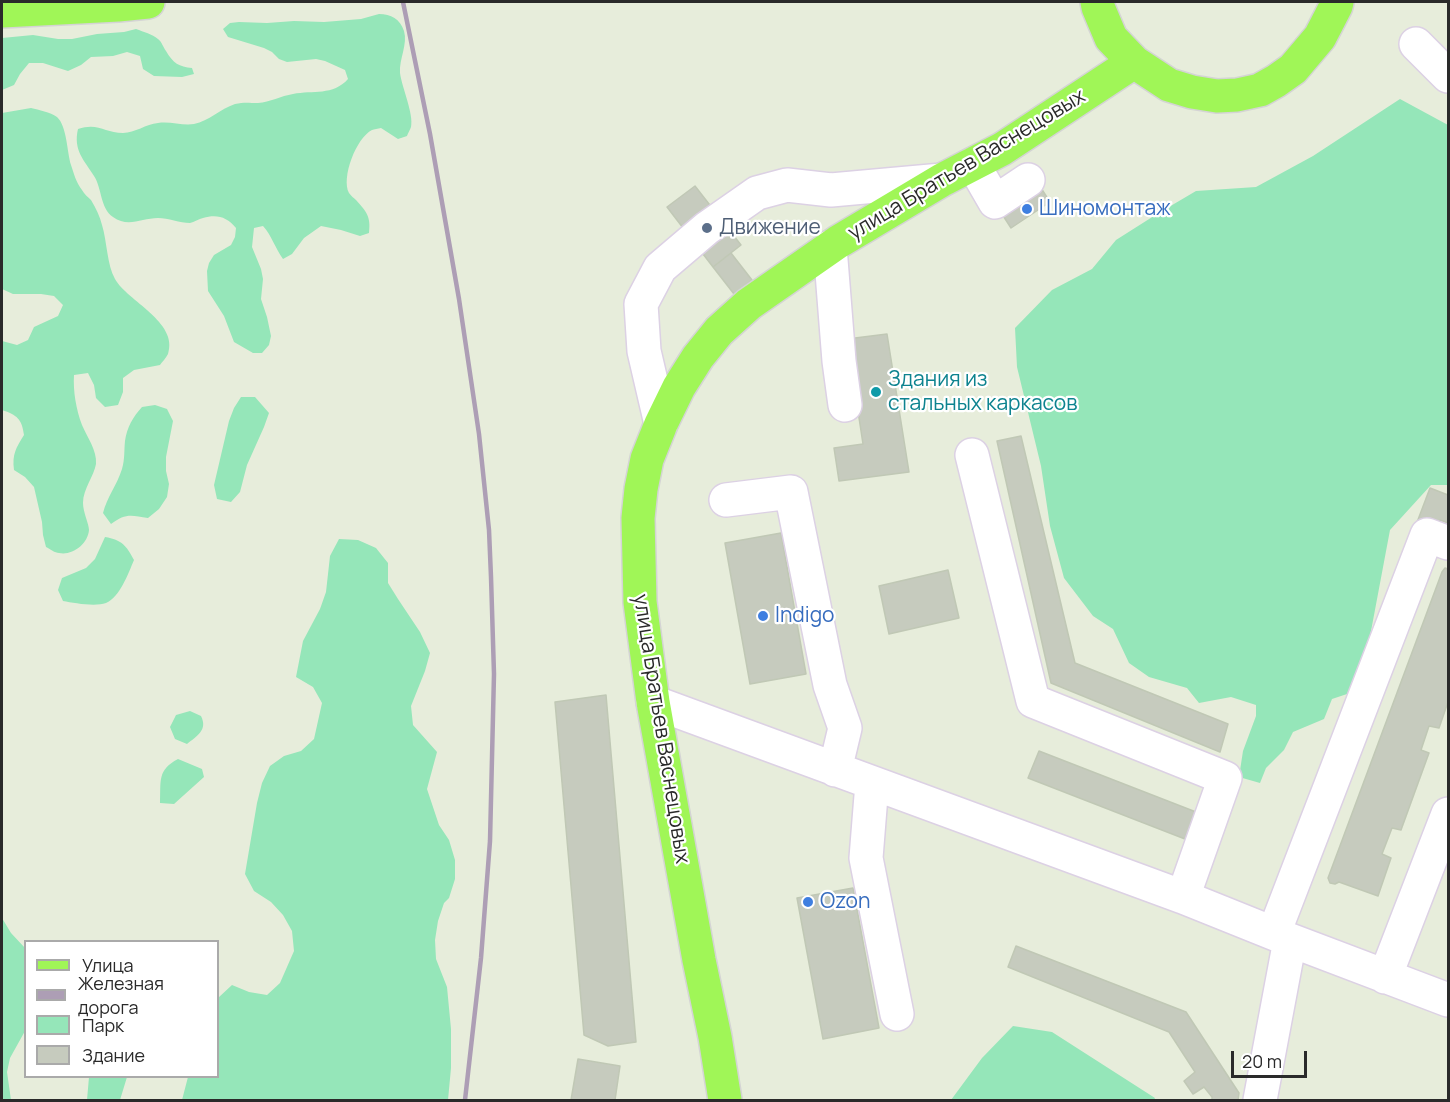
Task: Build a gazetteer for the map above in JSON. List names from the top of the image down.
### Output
{
  "streets": {
    "main road": ["улица Братьев Васнецовых"]
  },
  "places": [
    "Шиномонтаж",
    "Движение",
    "Здания из стальных каркасов",
    "Indigo",
    "Ozon"
  ],
  "legend": [
    "Улица",
    "Железная дорога",
    "Парк",
    "Здание"
  ],
  "scale_bar": "20 m"
}
